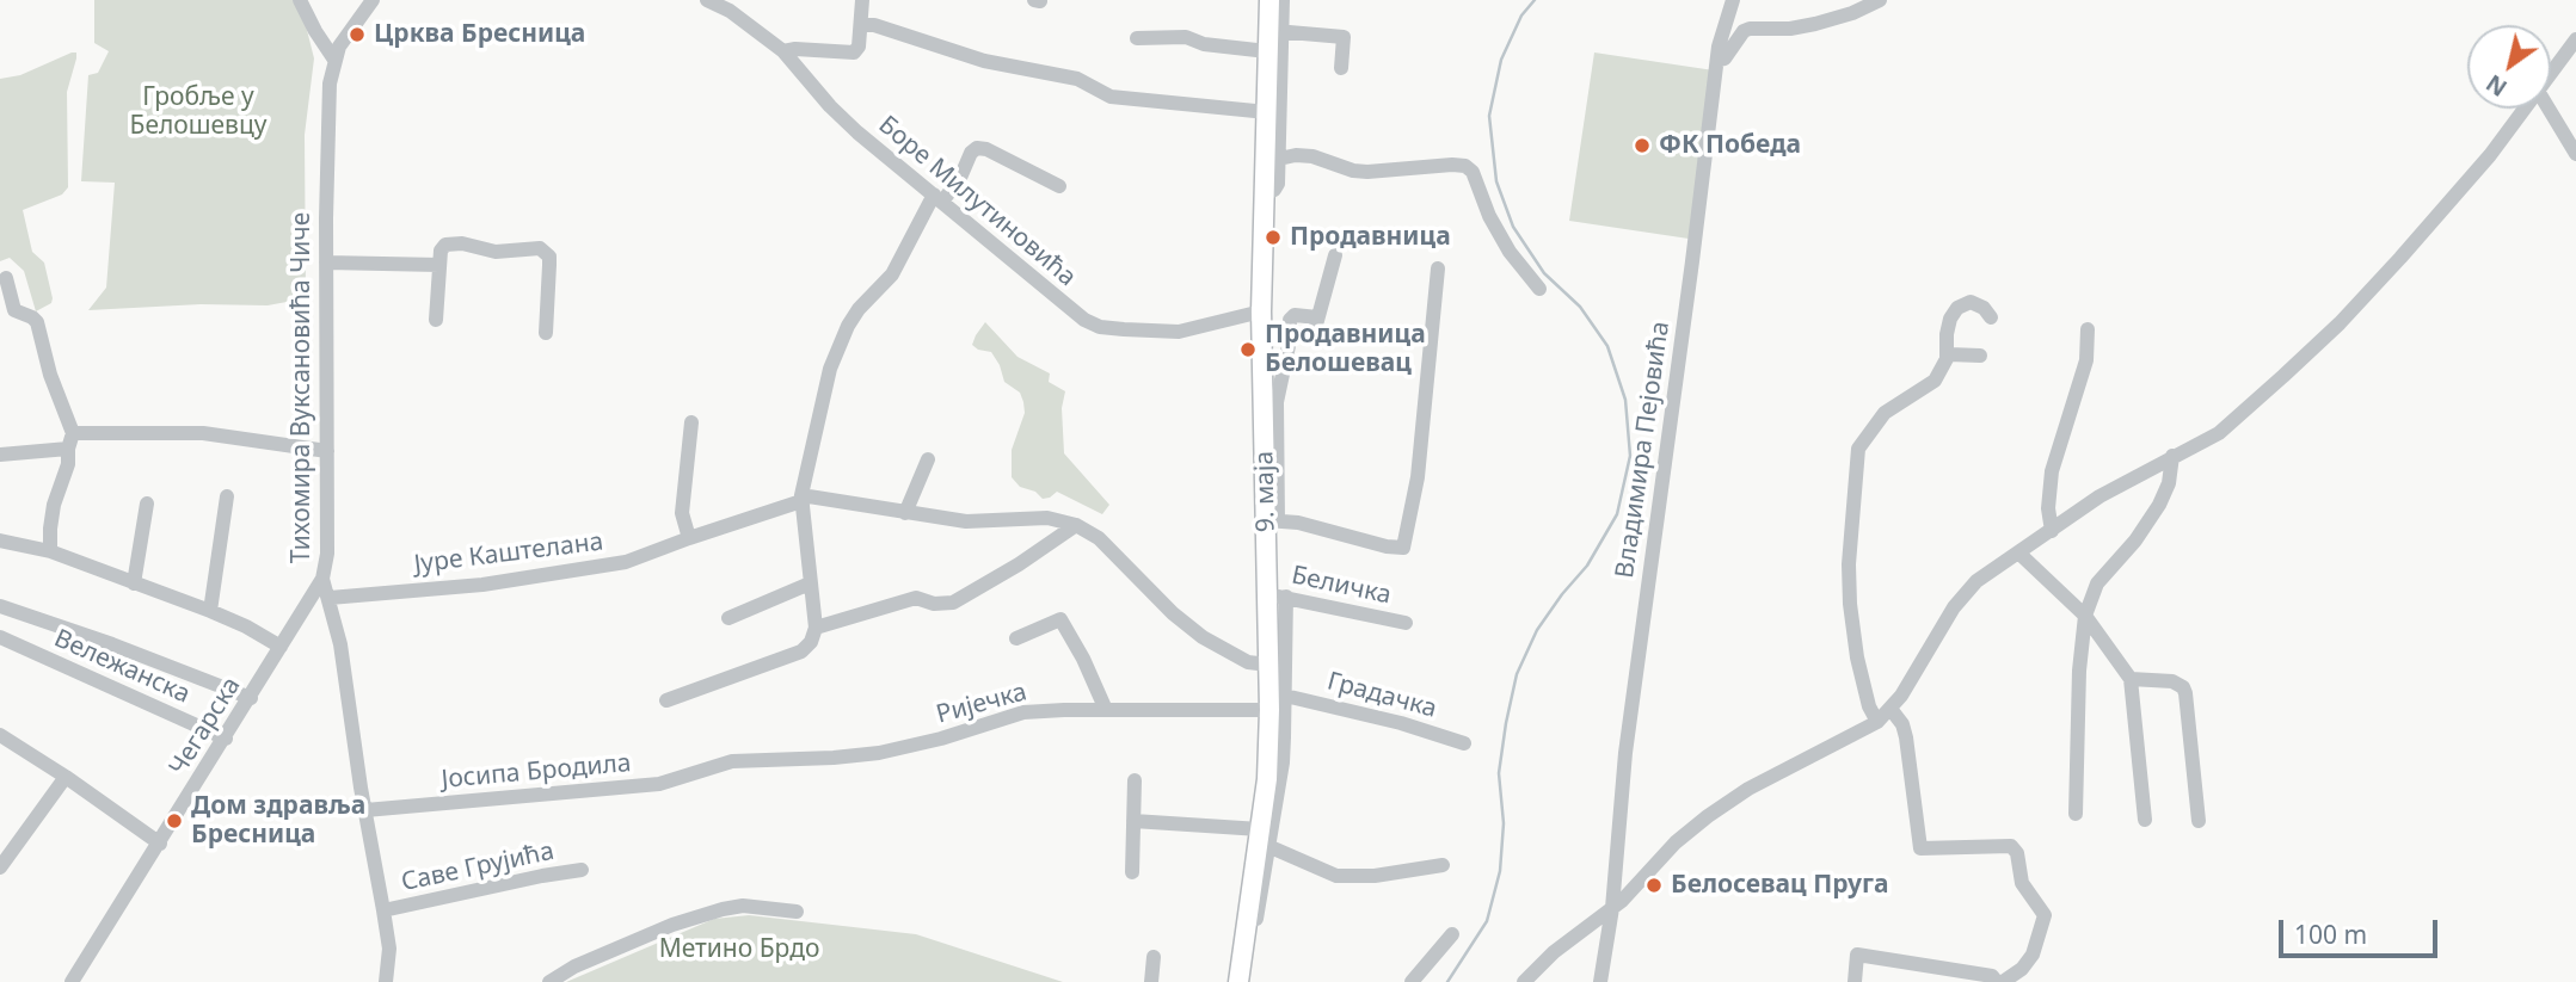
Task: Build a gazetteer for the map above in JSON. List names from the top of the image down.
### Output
{
  "streets": {
    "main road": ["9. маја"],
    "street": [
      "Боре Милутиновића",
      "Тихомира Вуксановића Чиче",
      "Владимира Пејовића",
      "Јуре Каштелана",
      "Беличка",
      "Вележанска",
      "Градачка",
      "Ријечка",
      "Чегарска",
      "Јосипа Бродила",
      "Саве Грујића"
    ]
  },
  "crossings": [
    ["Боре Милутиновића", "9. маја"],
    ["Тихомира Вуксановића Чиче", "Јуре Каштелана"],
    ["Тихомира Вуксановића Чиче", "Чегарска"],
    ["Тихомира Вуксановића Чиче", "Јосипа Бродила"],
    ["Тихомира Вуксановића Чиче", "Саве Грујића"],
    ["9. маја", "Беличка"],
    ["9. маја", "Ријечка"],
    ["Вележанска", "Чегарска"],
    ["Ријечка", "Јосипа Бродила"]
  ],
  "parks": ["Гробље у Белошевцу", "Метино Брдо"],
  "places": [
    "Црква Бресница",
    "ФК Победа",
    "Продавница",
    "Продавница Белошевац",
    "Дом здравља Бресница",
    "Белосевац Пруга"
  ],
  "scale_bar": "100 m",
  "north": "bottom left"
}
